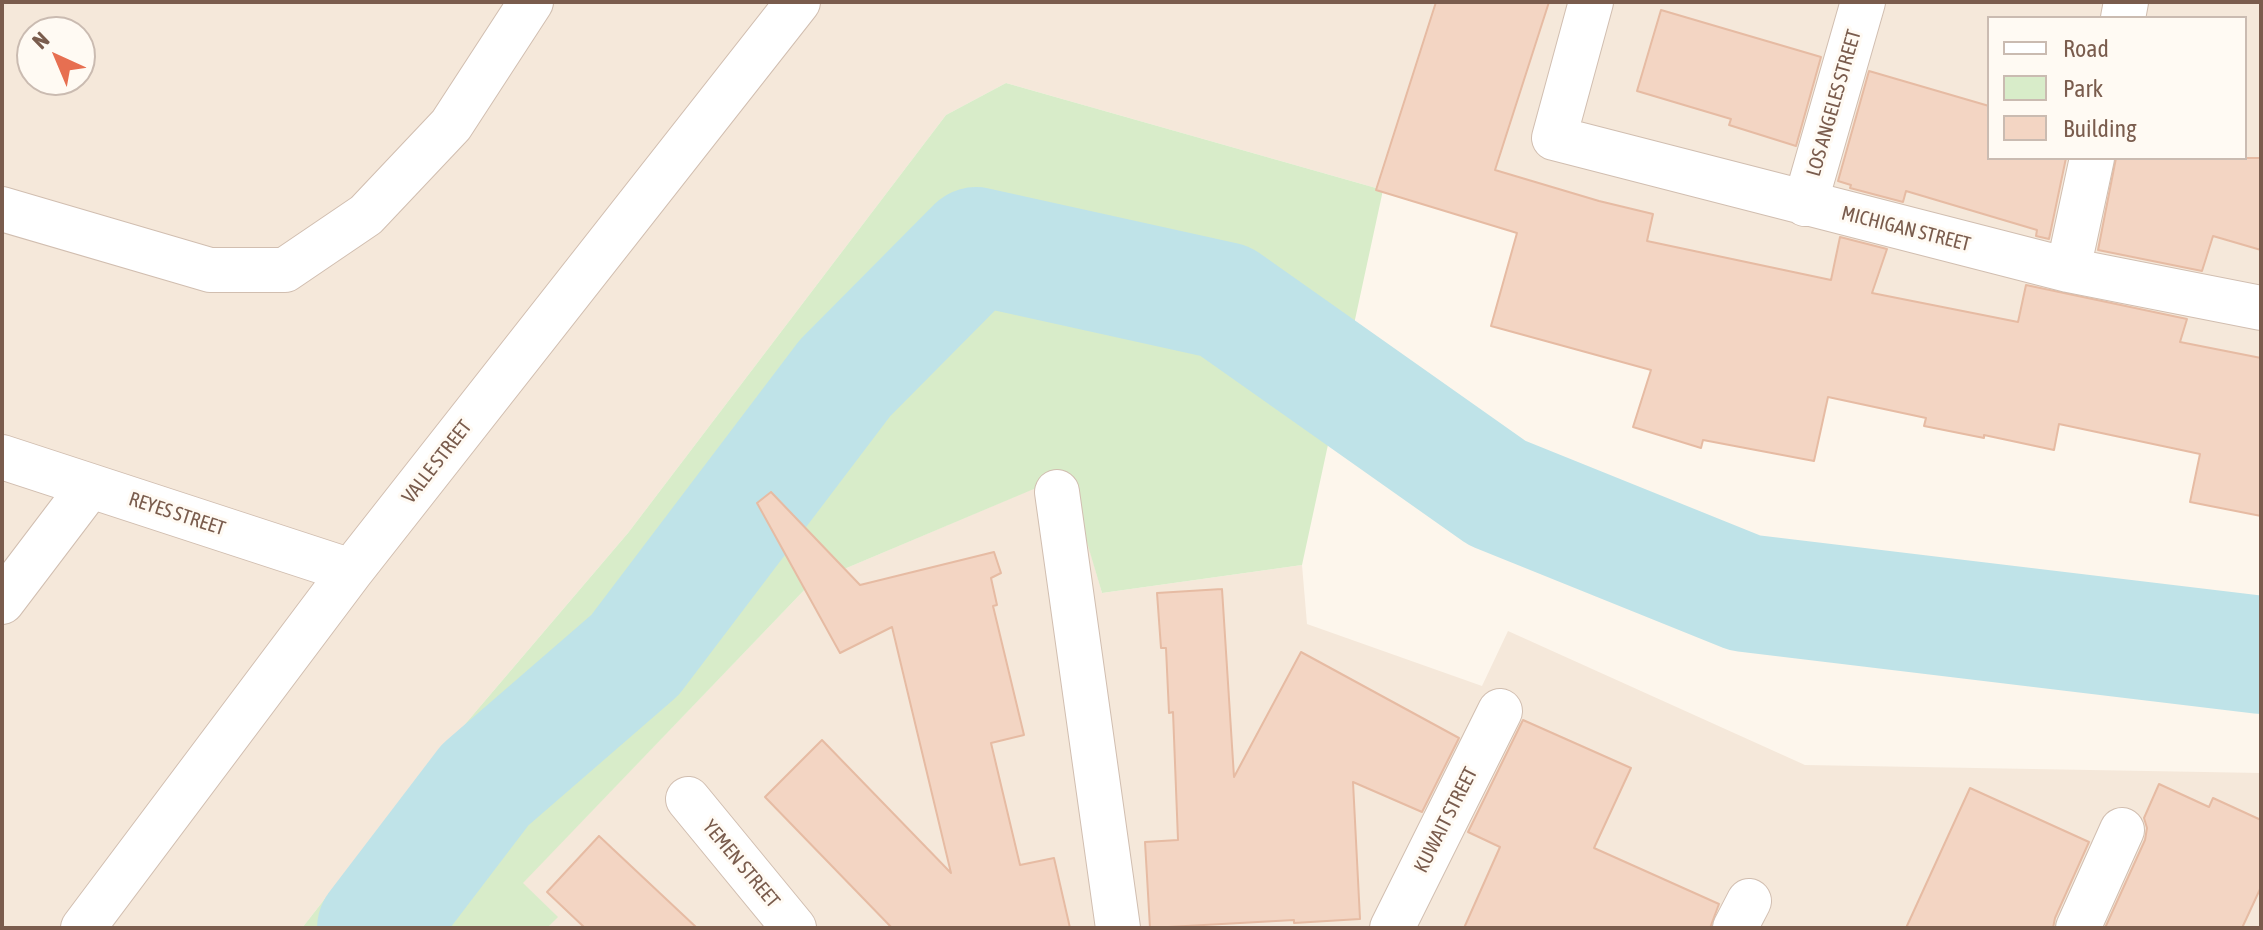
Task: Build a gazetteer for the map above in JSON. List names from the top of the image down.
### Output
{
  "streets": {
    "street": [
      "LOS ANGELES STREET",
      "MICHIGAN STREET",
      "VALLE STREET",
      "REYES STREET",
      "KUWAIT STREET",
      "YEMEN STREET"
    ]
  },
  "crossings": [
    ["LOS ANGELES STREET", "MICHIGAN STREET"],
    ["VALLE STREET", "REYES STREET"]
  ],
  "legend": ["Road", "Park", "Building"],
  "north": "top left"
}
